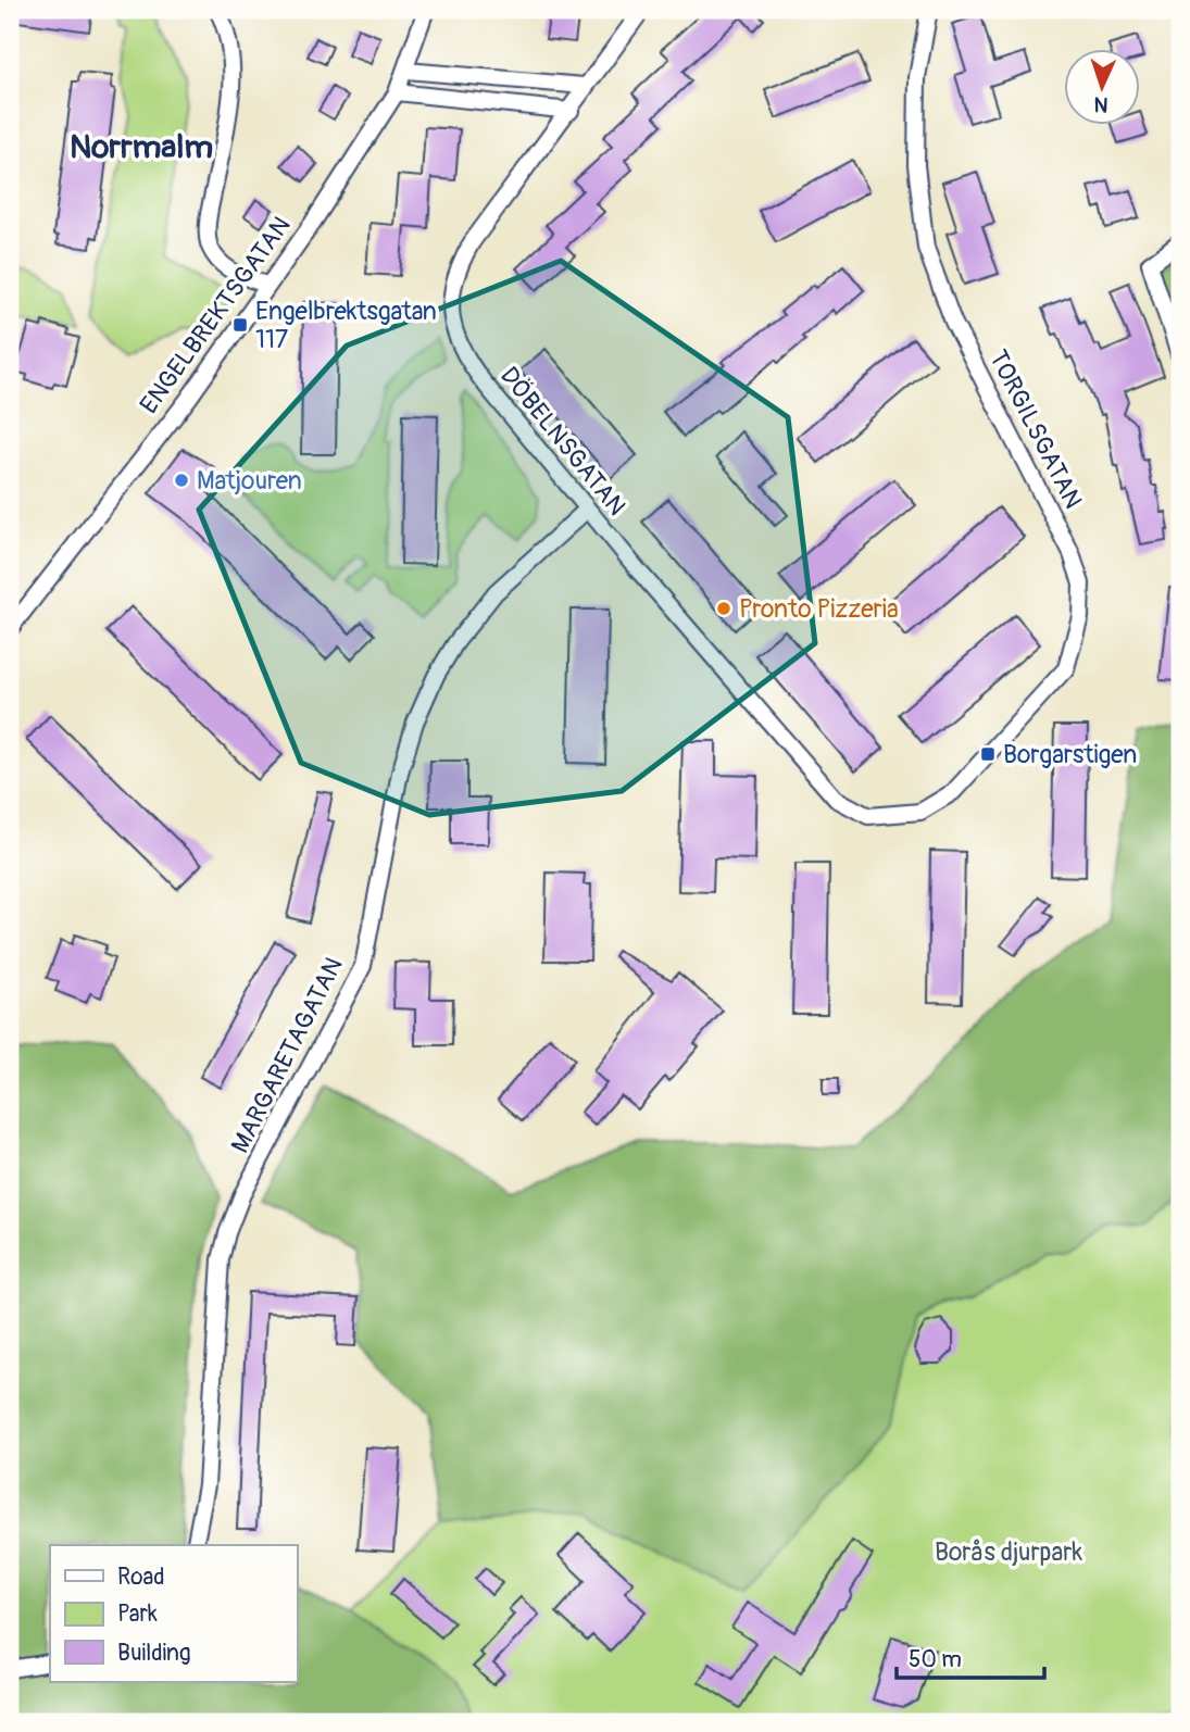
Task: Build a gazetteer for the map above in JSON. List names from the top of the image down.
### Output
{
  "streets": {
    "street": [
      "ENGELBREKTSGATAN",
      "TORGILSGATAN",
      "DÖBELNSGATAN",
      "MARGARETAGATAN"
    ]
  },
  "crossings": [
    ["TORGILSGATAN", "DÖBELNSGATAN"],
    ["DÖBELNSGATAN", "MARGARETAGATAN"]
  ],
  "districts": ["Norrmalm"],
  "parks": ["Borås djurpark"],
  "places": {
    "transit": ["Engelbrektsgatan 117", "Borgarstigen"],
    "other": ["Matjouren", "Pronto Pizzeria"]
  },
  "legend": ["Road", "Park", "Building"],
  "scale_bar": "50 m",
  "north": "bottom"
}
